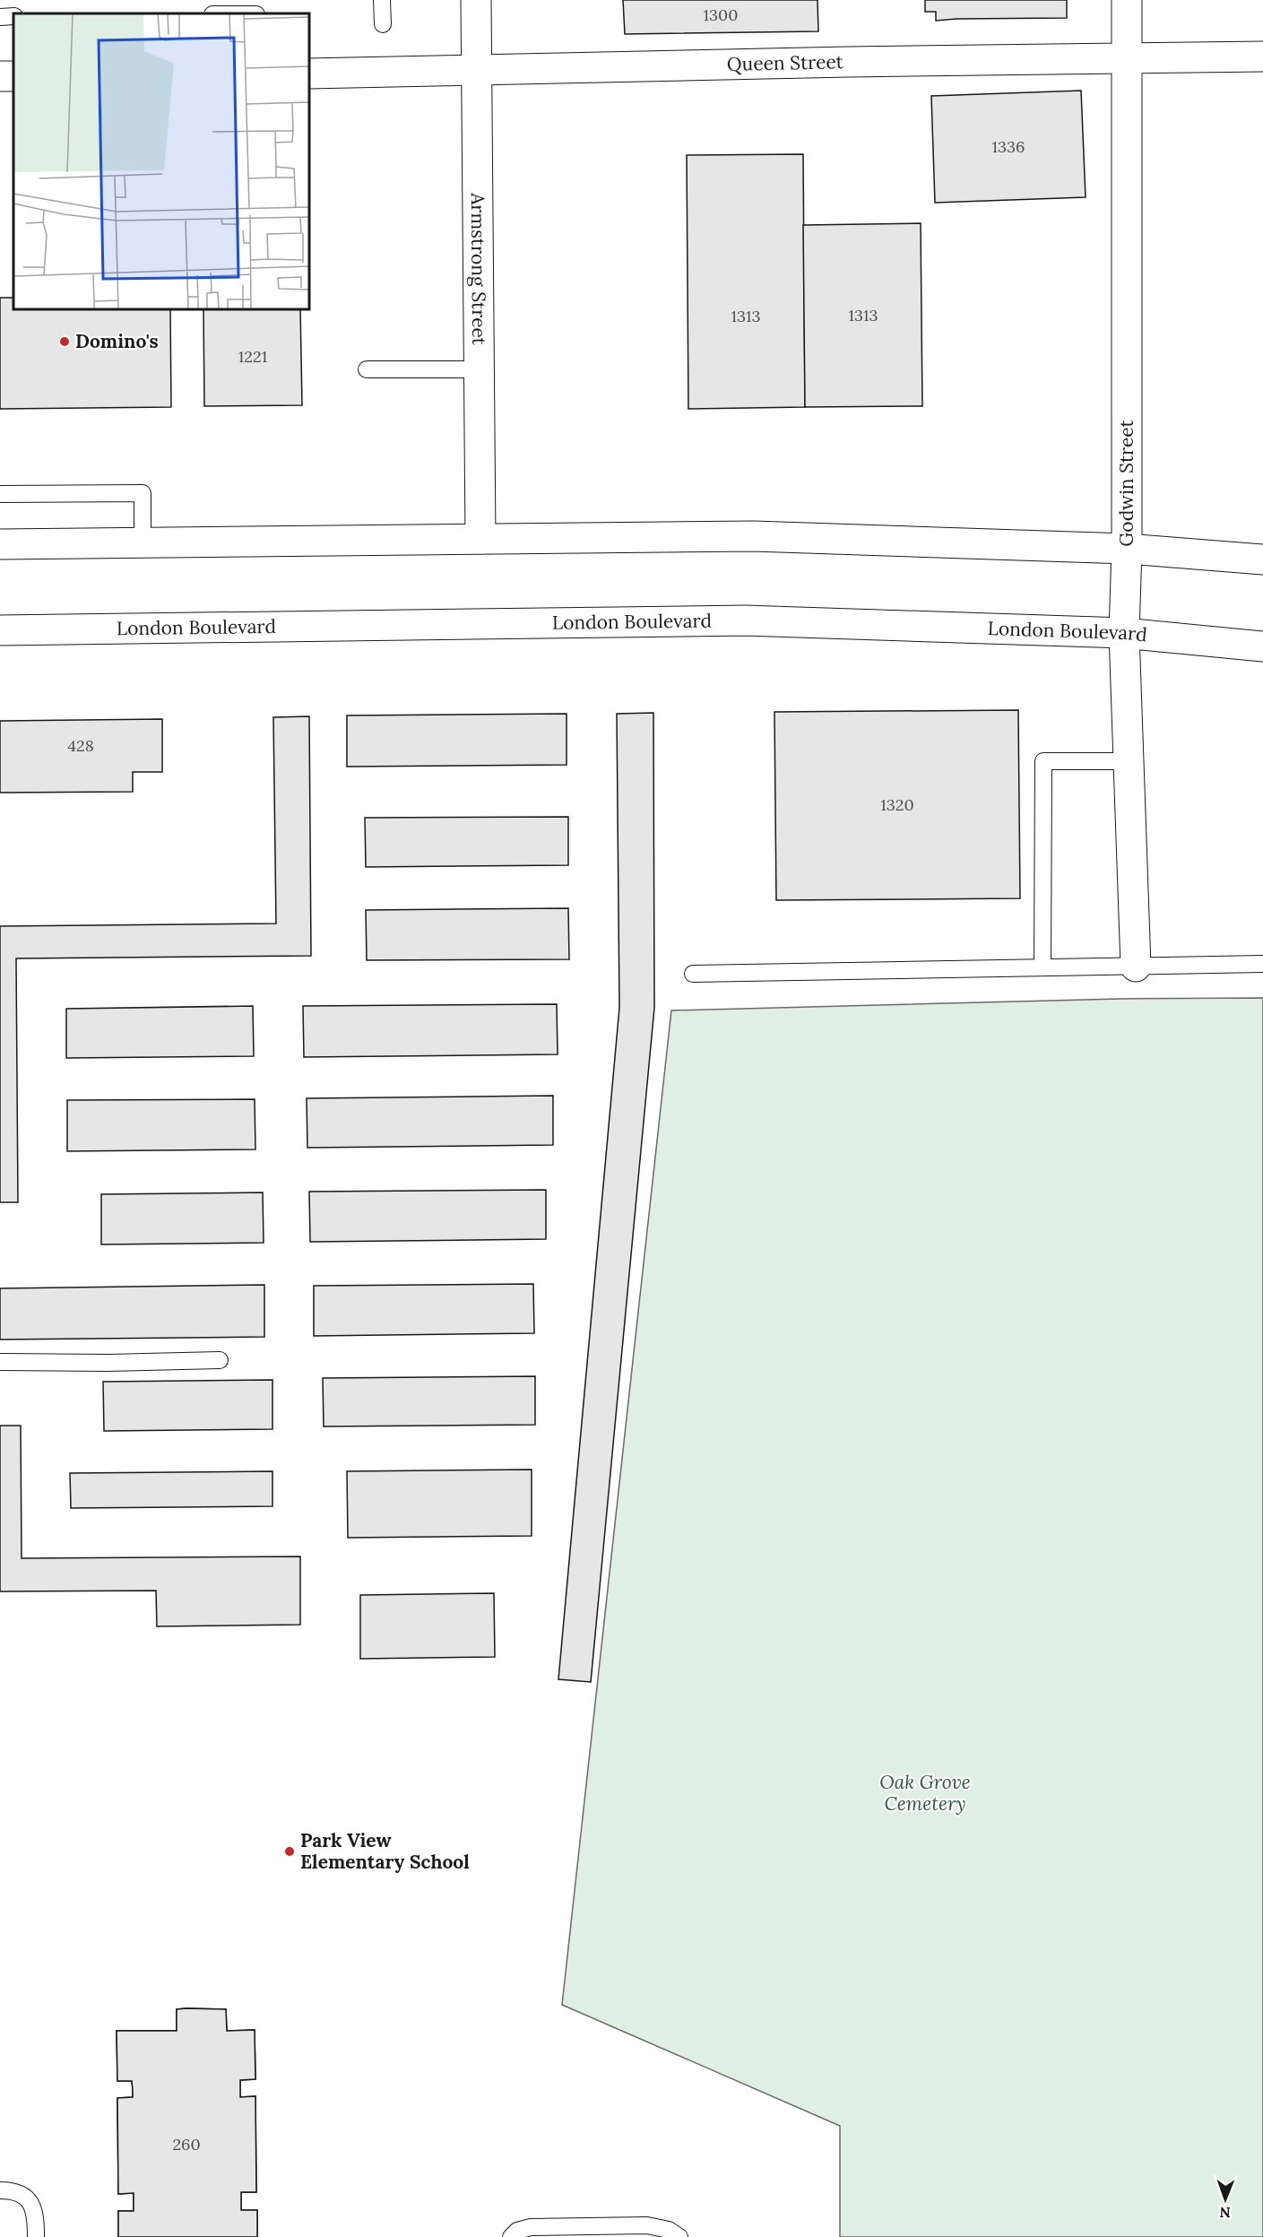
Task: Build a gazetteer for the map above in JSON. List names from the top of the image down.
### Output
{
  "streets": {
    "main road": [
      "Queen Street",
      "Armstrong Street",
      "Godwin Street",
      "London Boulevard"
    ]
  },
  "crossings": [
    ["Queen Street", "Armstrong Street"],
    ["Queen Street", "Godwin Street"],
    ["Godwin Street", "London Boulevard"]
  ],
  "parks": ["Oak Grove Cemetery"],
  "places": ["Domino's", "Park View Elementary School"],
  "house_numbers": [
    "1300",
    "1336",
    "1313",
    "1313",
    "1221",
    "428",
    "1320",
    "260"
  ],
  "north": "bottom"
}
